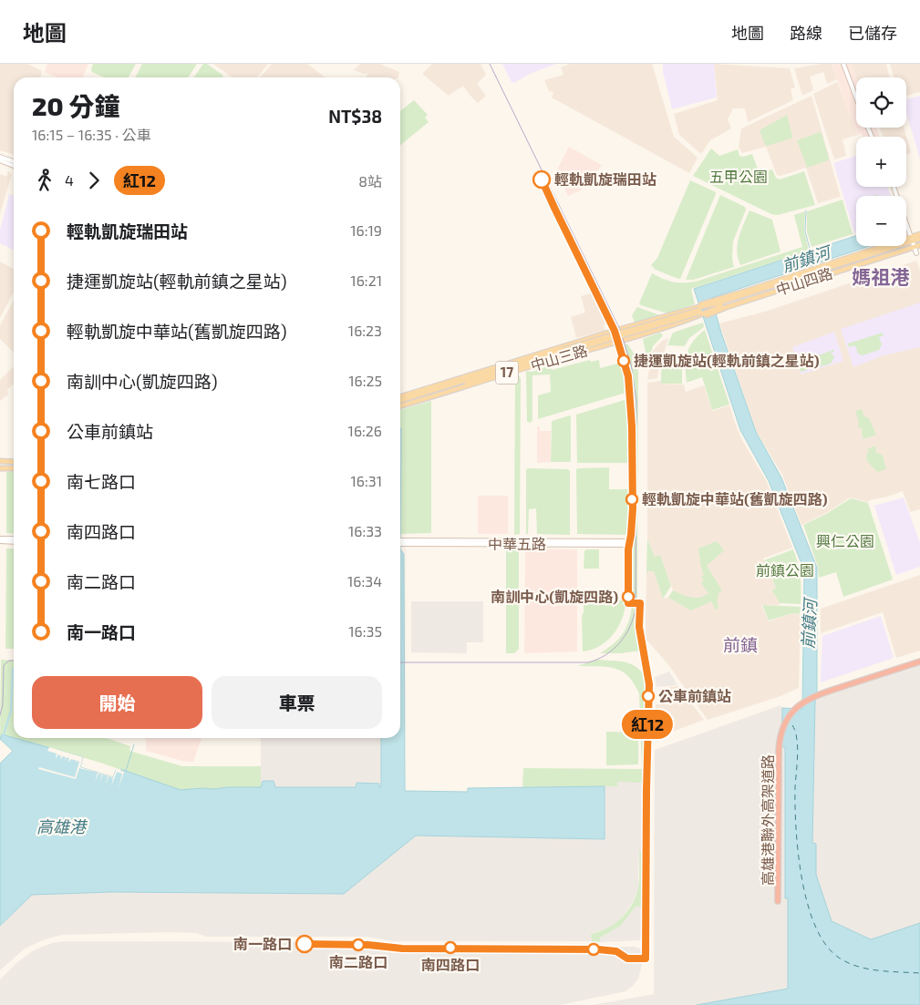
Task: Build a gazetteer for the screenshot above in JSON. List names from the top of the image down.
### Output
{
  "streets": {
    "highway": ["高雄港聯外高架道路"],
    "main road": [
      "中山四路",
      "中山三路",
      "17",
      "中華五路"
    ]
  },
  "crossings": [
    ["中山四路", "17"],
    ["中山三路", "17"]
  ],
  "districts": ["媽祖港", "前鎮"],
  "water": ["前鎮河", "高雄港"],
  "parks": ["五甲公園", "興仁公園", "前鎮公園"],
  "places": [
    "輕軌凱旋瑞田站",
    "捷運凱旋站(輕軌前鎮之星站)",
    "輕軌凱旋中華站(舊凱旋四路)",
    "南訓中心(凱旋四路)",
    "公車前鎮站",
    "南一路口",
    "南二路口",
    "南四路口"
  ],
  "lines": ["bus line 紅12"],
  "page": {
    "header": "地圖",
    "nav": ["地圖", "路線", "已儲存"],
    "on_map": "紅12",
    "map_buttons": ["+", "−"],
    "heading": ["20 分鐘", "16:15 – 16:35 · 公車", "NT$38"],
    "legs": ["4", "紅12", "8站"],
    "list": [
      {
        "name": "輕軌凱旋瑞田站",
        "value": "16:19"
      },
      {
        "name": "捷運凱旋站(輕軌前鎮之星站)",
        "value": "16:21"
      },
      {
        "name": "輕軌凱旋中華站(舊凱旋四路)",
        "value": "16:23"
      },
      {
        "name": "南訓中心(凱旋四路)",
        "value": "16:25"
      },
      {
        "name": "公車前鎮站",
        "value": "16:26"
      },
      {
        "name": "南七路口",
        "value": "16:31"
      },
      {
        "name": "南四路口",
        "value": "16:33"
      },
      {
        "name": "南二路口",
        "value": "16:34"
      },
      {
        "name": "南一路口",
        "value": "16:35"
      }
    ],
    "buttons": ["開始", "車票"]
  }
}
